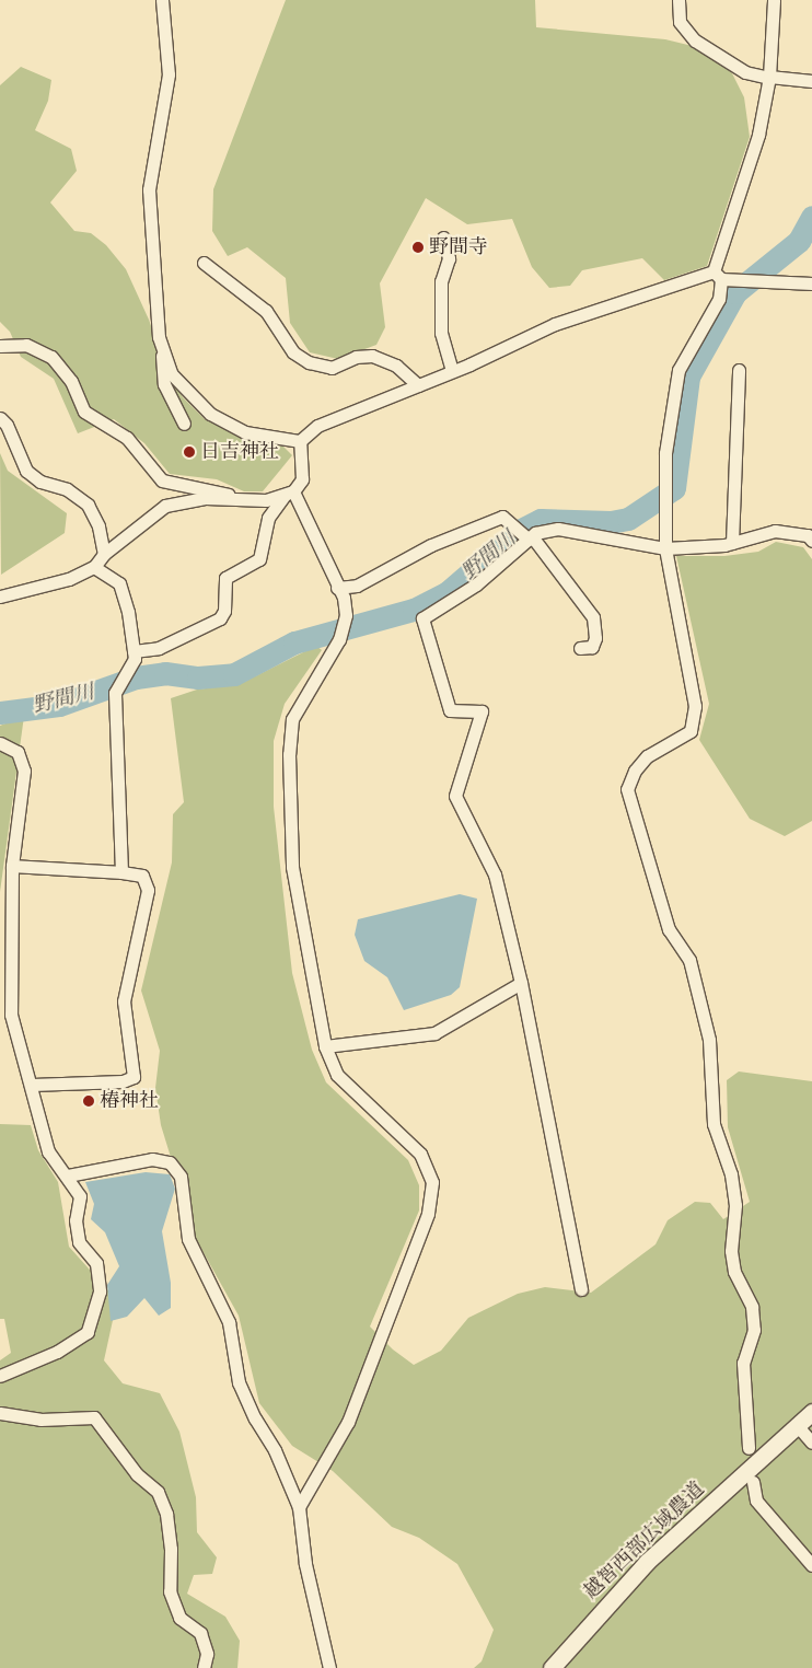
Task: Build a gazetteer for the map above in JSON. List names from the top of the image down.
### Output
{
  "streets": {
    "street": ["越智西部広域農道"]
  },
  "water": ["野間川"],
  "places": ["野間寺", "日吉神社", "椿神社"]
}
